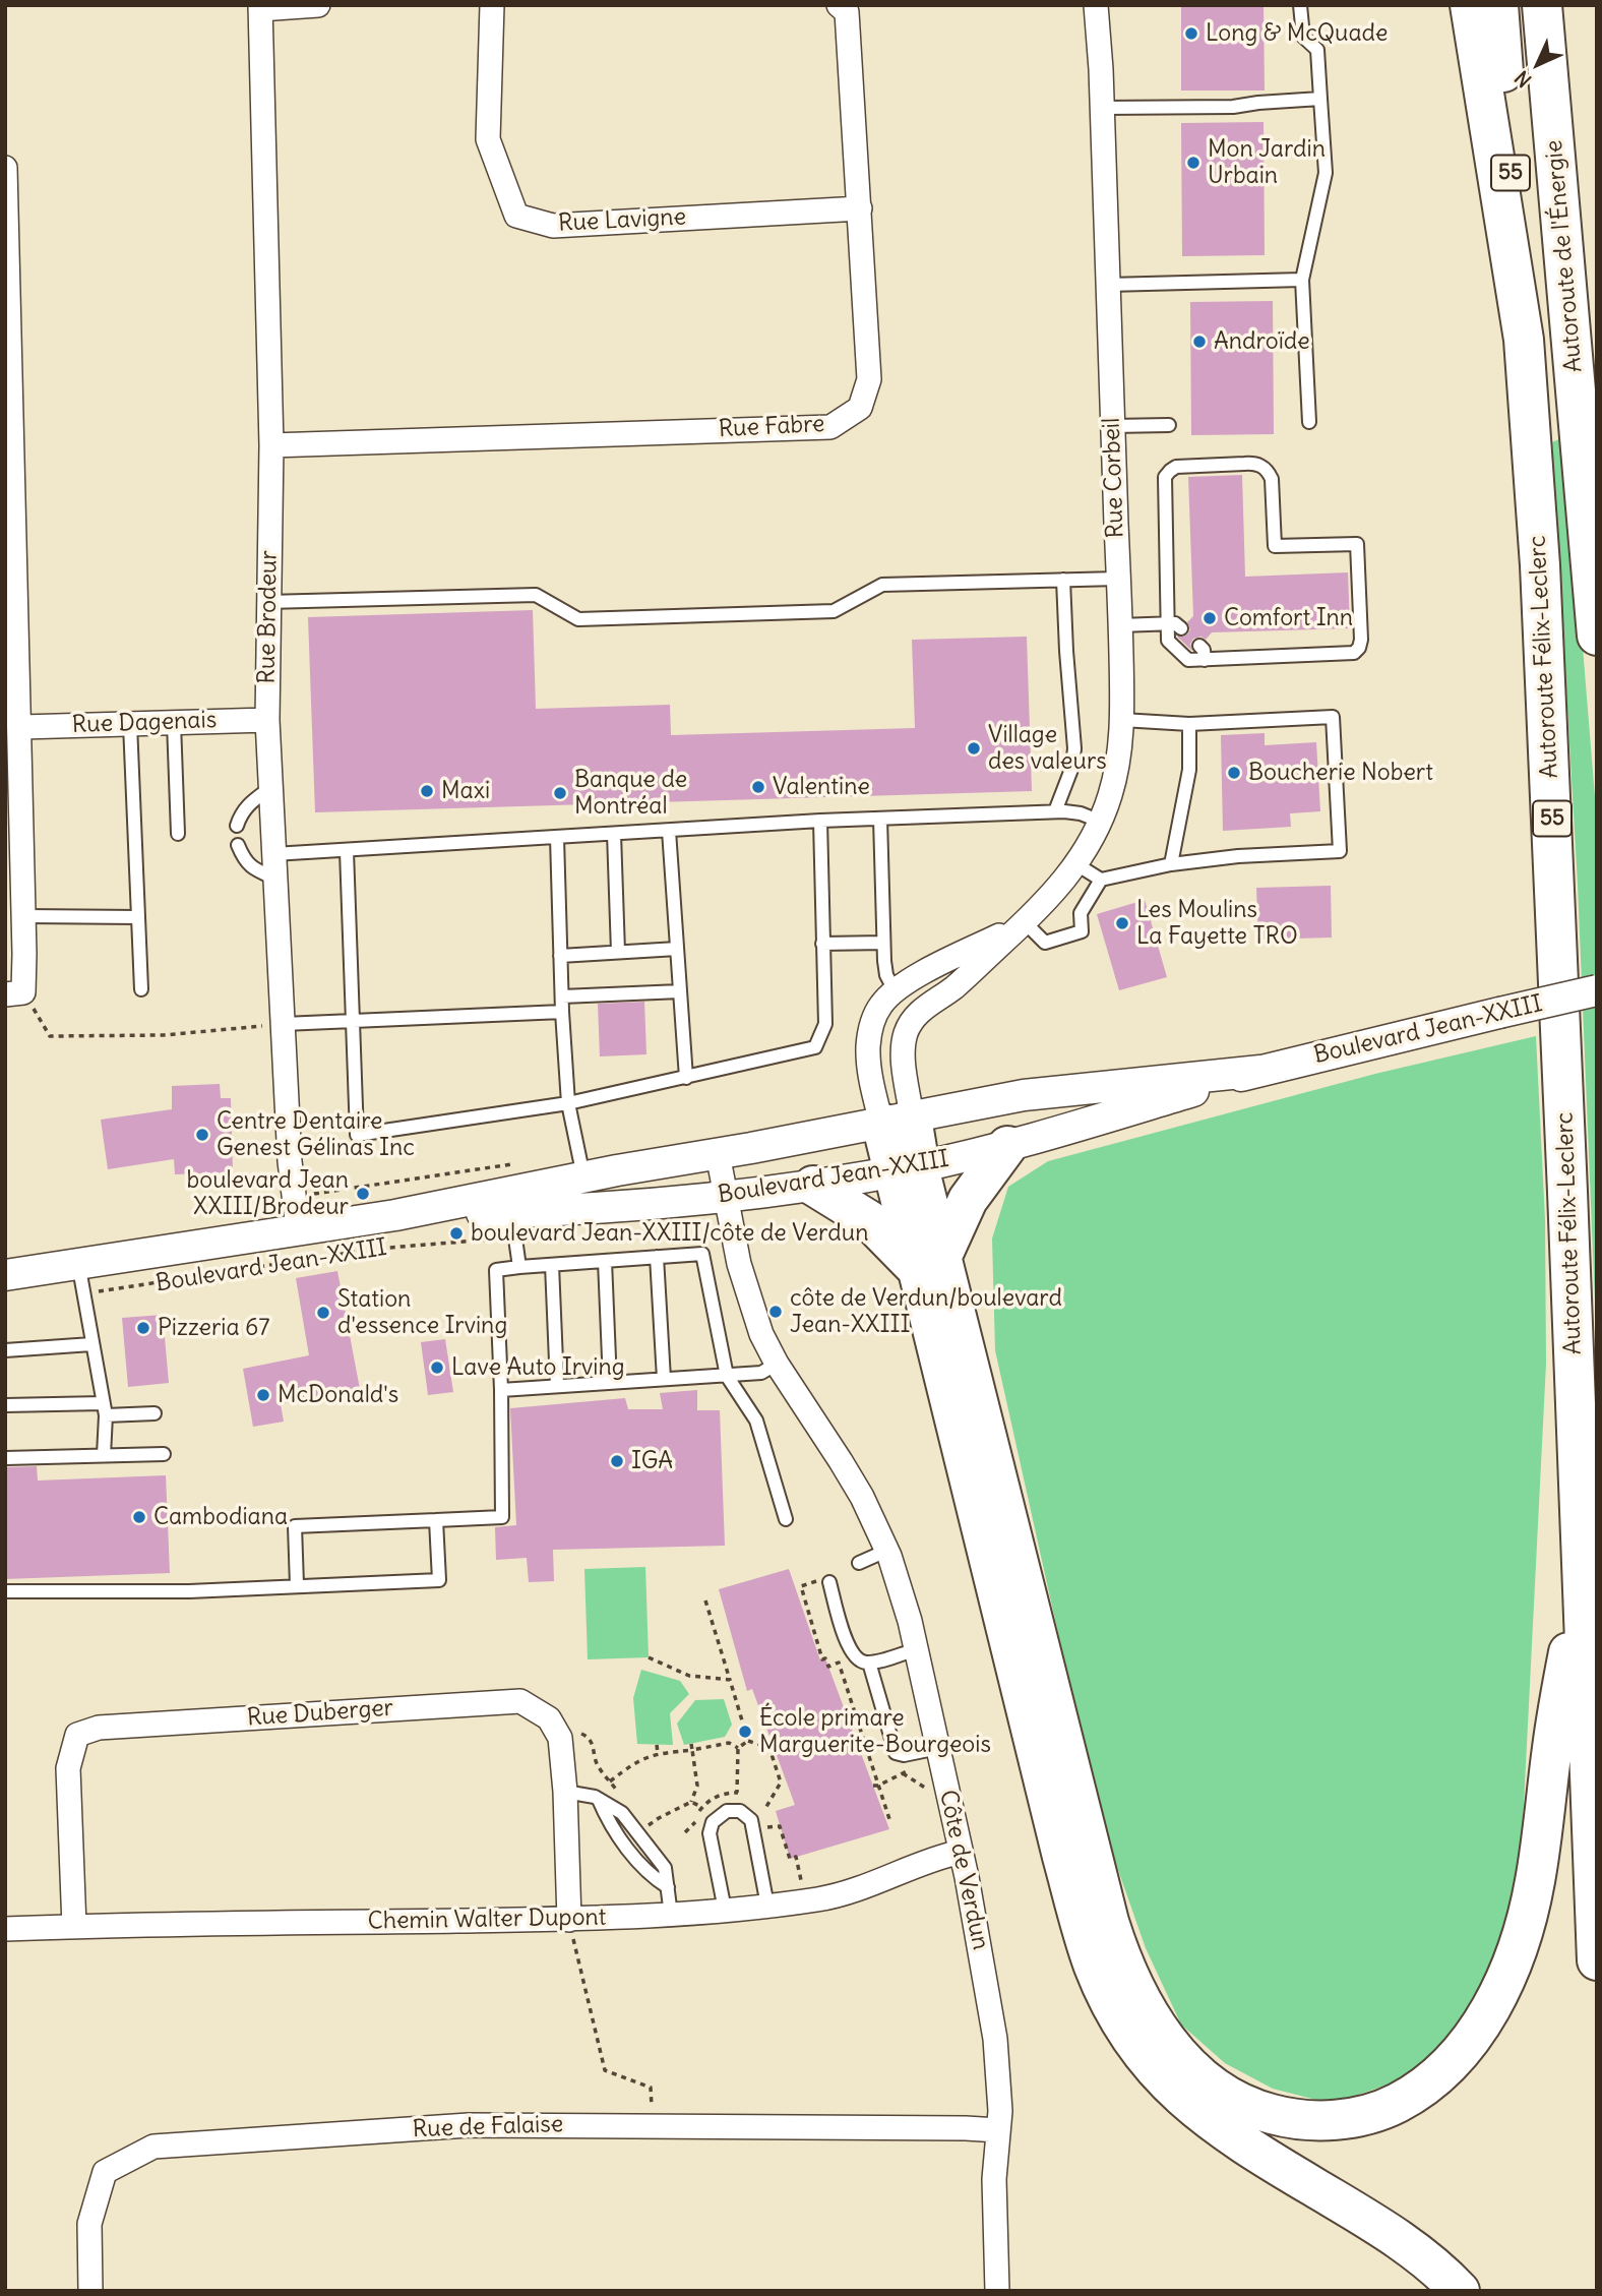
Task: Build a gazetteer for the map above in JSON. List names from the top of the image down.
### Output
{
  "streets": {
    "highway": ["55", "Autoroute de l'Énergie", "Autoroute Félix-Leclerc"],
    "street": [
      "Rue Lavigne",
      "Rue Fabre",
      "Rue Corbeil",
      "Rue Brodeur",
      "Rue Dagenais",
      "Boulevard Jean-XXIII",
      "Rue Duberger",
      "Côte de Verdun",
      "Chemin Walter Dupont",
      "Rue de Falaise"
    ]
  },
  "crossings": [
    ["55", "Autoroute Félix-Leclerc"],
    ["Rue Lavigne", "Rue Fabre"],
    ["Autoroute de l'Énergie", "Autoroute Félix-Leclerc"],
    ["Rue Fabre", "Rue Brodeur"],
    ["Rue Corbeil", "Boulevard Jean-XXIII"],
    ["Rue Brodeur", "Rue Dagenais"],
    ["Rue Brodeur", "Boulevard Jean-XXIII"],
    ["Boulevard Jean-XXIII", "Côte de Verdun"],
    ["Rue Duberger", "Chemin Walter Dupont"],
    ["Côte de Verdun", "Chemin Walter Dupont"],
    ["Côte de Verdun", "Rue de Falaise"]
  ],
  "places": [
    "Long & McQuade",
    "Mon Jardin Urbain",
    "Androïde",
    "Comfort Inn",
    "Village des valeurs",
    "Boucherie Nobert",
    "Valentine",
    "Maxi",
    "Banque de Montréal",
    "Les Moulins La Fayette TRO",
    "Centre Dentaire Genest Gélinas Inc",
    "boulevard Jean XXIII/Brodeur",
    "boulevard Jean-XXIII/côte de Verdun",
    "côte de Verdun/boulevard Jean-XXIII",
    "Station d'essence Irving",
    "Pizzeria 67",
    "Lave Auto Irving",
    "McDonald's",
    "IGA",
    "Cambodiana",
    "École primare Marguerite-Bourgeois"
  ],
  "north": "bottom left"
}
